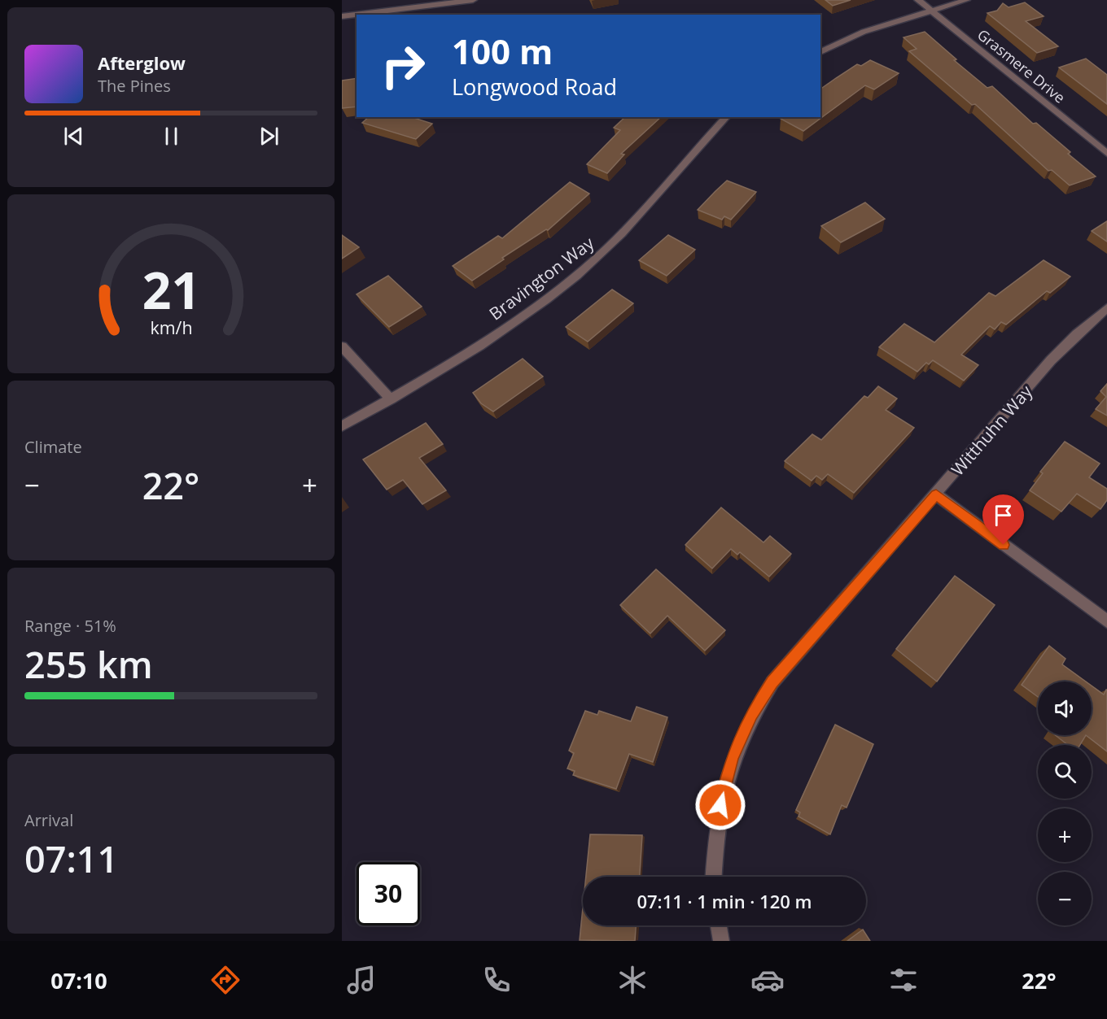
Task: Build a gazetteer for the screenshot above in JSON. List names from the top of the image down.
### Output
{
  "streets": {
    "street": ["Grasmere Drive", "Bravington Way", "Witthuhn Way"]
  },
  "page": {
    "turn": ["100 m", "Longwood Road"],
    "song": ["Afterglow", "The Pines"],
    "tile": [
      "Climate",
      ["Range · 51%", "255 km"],
      ["Arrival", "07:11"]
    ],
    "heat": ["−", "22°", "+"],
    "map_buttons": ["+", "−"],
    "limit": "30",
    "trip": "07:11 · 1 min · 120 m",
    "tabs": ["07:10", "22°"],
    "gauge": ["21", "km/h"]
  }
}
